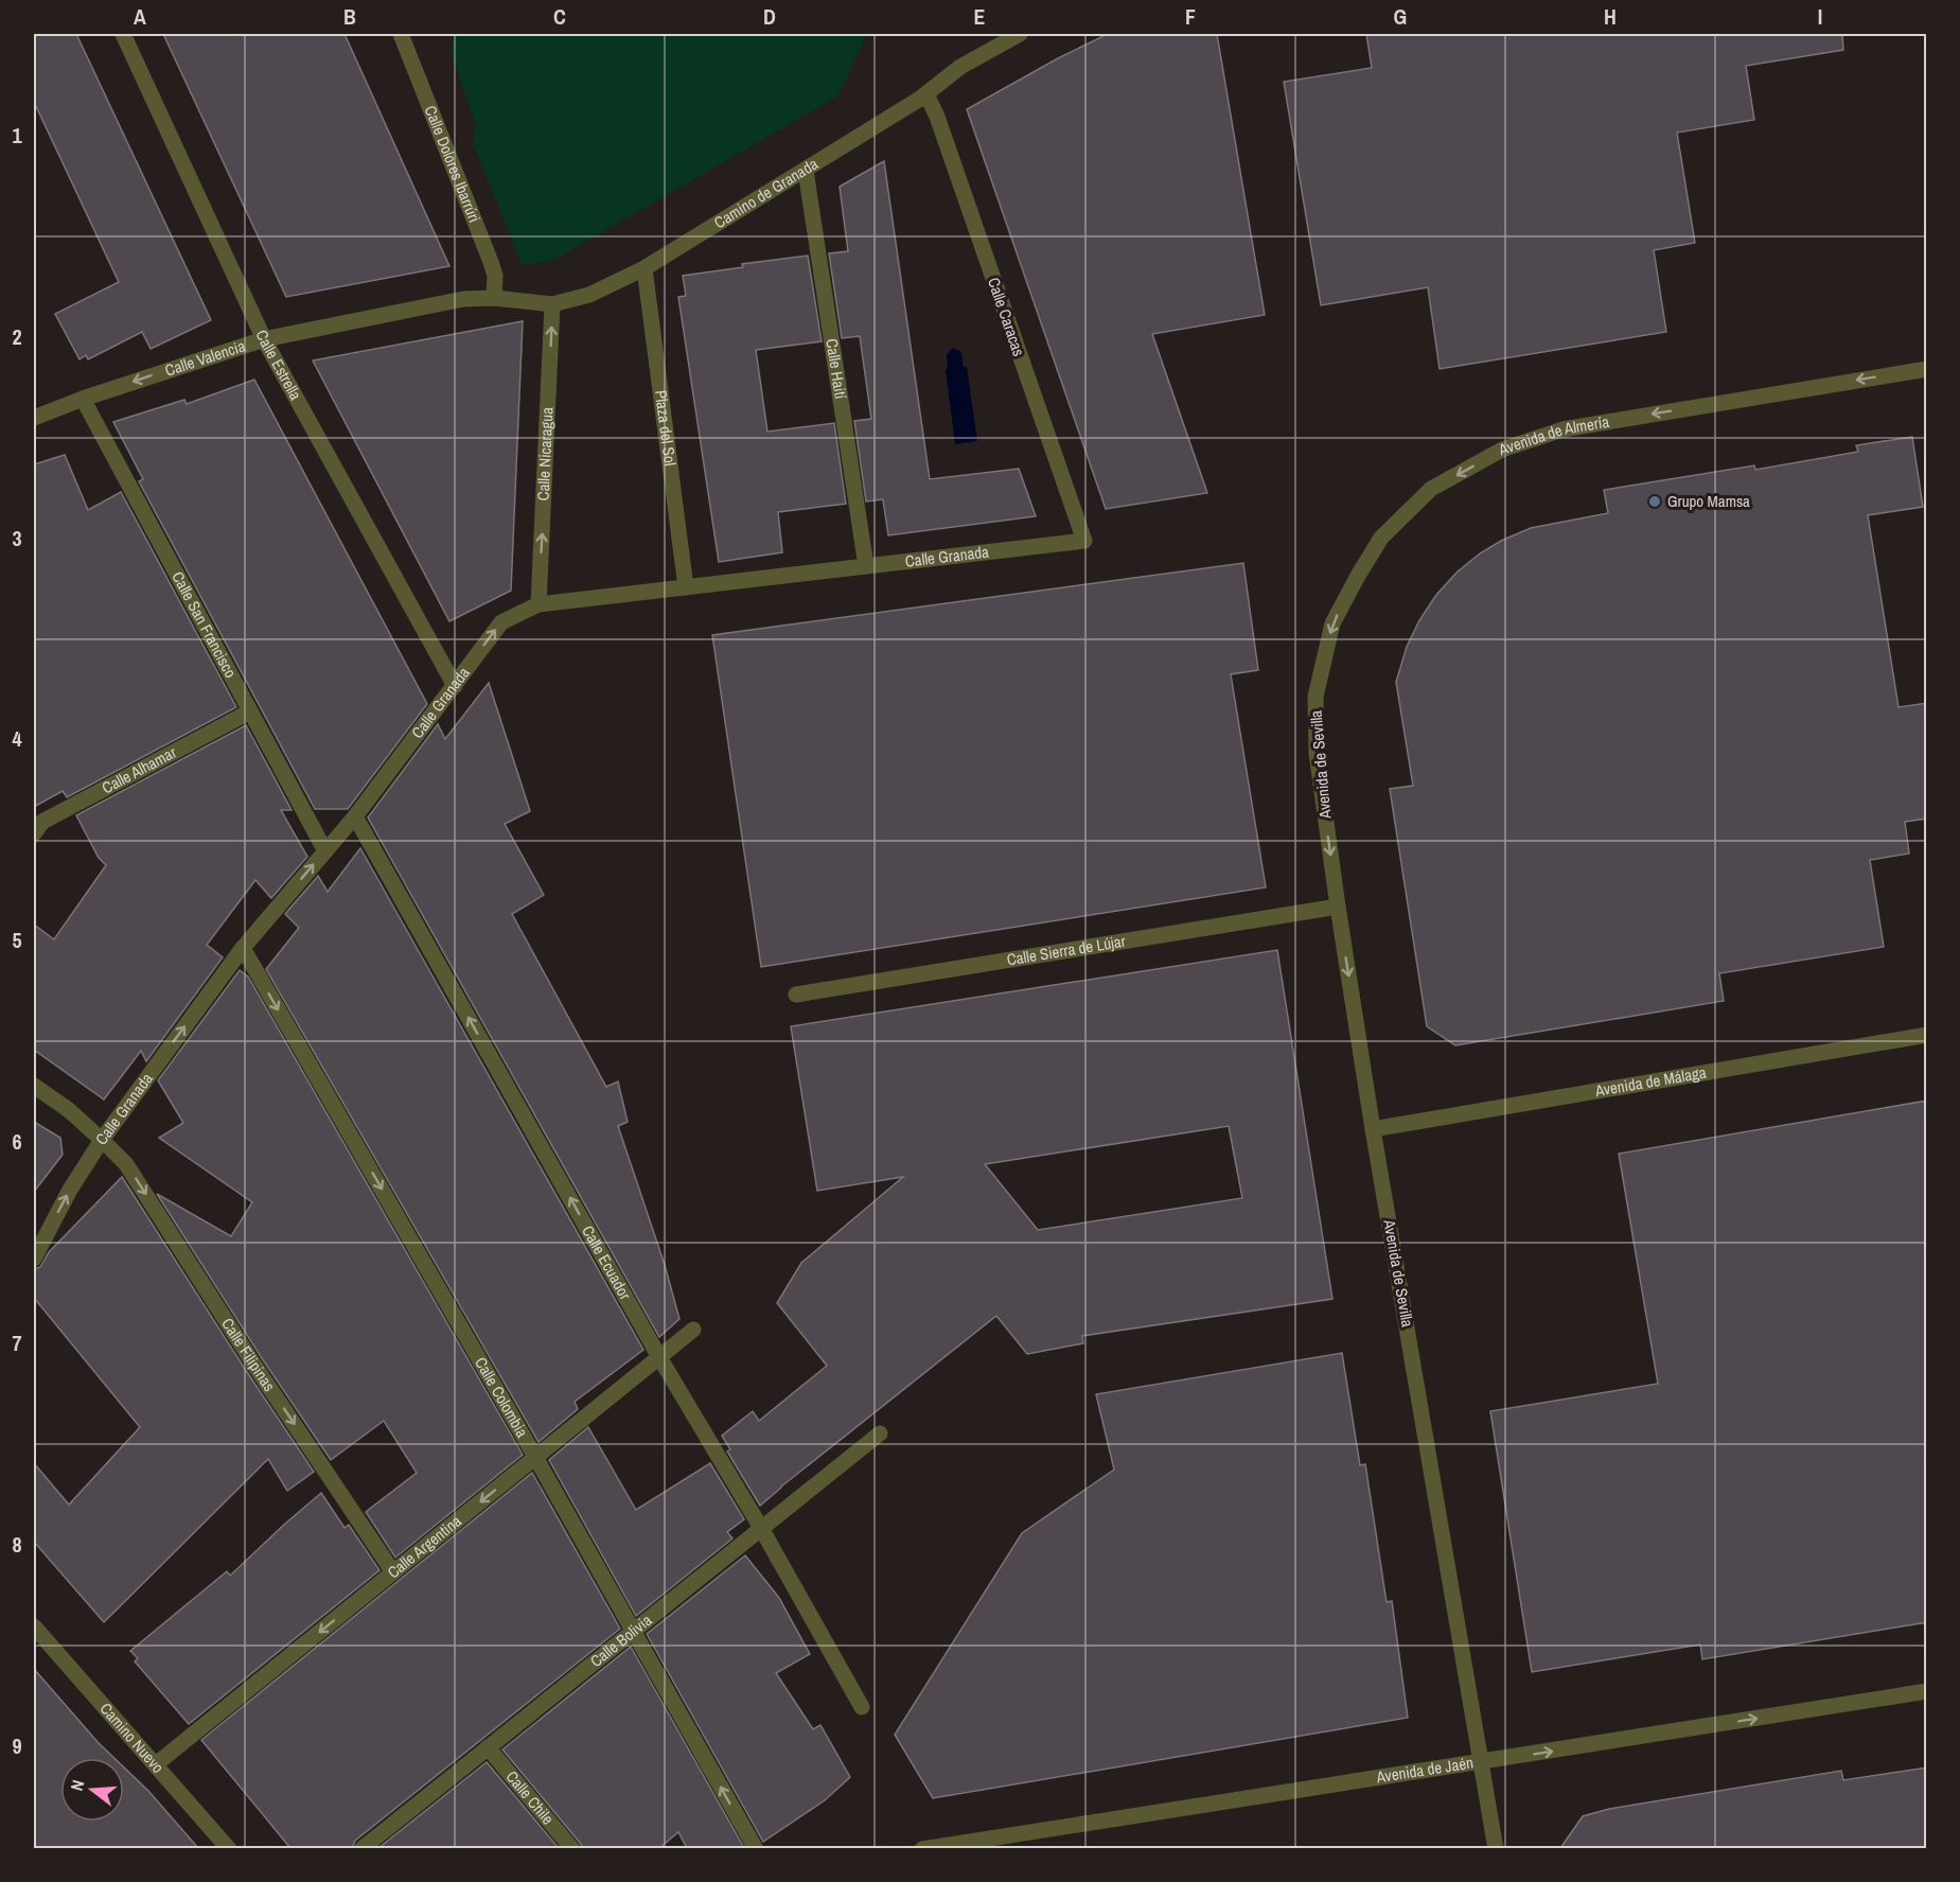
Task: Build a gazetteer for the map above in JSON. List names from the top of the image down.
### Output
{
  "streets": {
    "street": [
      "Calle Dolores Ibarrúri",
      "Camino de Granada",
      "Calle Caracas",
      "Calle Valencia",
      "Calle Estrella",
      "Calle Haití",
      "Plaza del Sol",
      "Avenida de Almería",
      "Calle Nicaragua",
      "Calle Granada",
      "Calle San Francisco",
      "Avenida de Sevilla",
      "Calle Alhamar",
      "Calle Sierra de Lújar",
      "Avenida de Málaga",
      "Calle Ecuador",
      "Calle Filipinas",
      "Calle Colombia",
      "Calle Argentina",
      "Calle Bolivia",
      "Camino Nuevo",
      "Avenida de Jaén",
      "Calle Chile"
    ]
  },
  "crossings": [
    ["Calle Dolores Ibarrúri", "Camino de Granada"],
    ["Calle Dolores Ibarrúri", "Calle Valencia"],
    ["Camino de Granada", "Calle Caracas"],
    ["Camino de Granada", "Calle Valencia"],
    ["Camino de Granada", "Calle Haití"],
    ["Camino de Granada", "Plaza del Sol"],
    ["Camino de Granada", "Calle Nicaragua"],
    ["Calle Caracas", "Calle Granada"],
    ["Calle Valencia", "Calle Estrella"],
    ["Calle Valencia", "Calle San Francisco"],
    ["Calle Estrella", "Calle Granada"],
    ["Calle Haití", "Calle Granada"],
    ["Plaza del Sol", "Calle Granada"],
    ["Avenida de Almería", "Avenida de Sevilla"],
    ["Calle Nicaragua", "Calle Granada"],
    ["Calle Granada", "Calle San Francisco"],
    ["Calle Granada", "Calle Ecuador"],
    ["Calle Granada", "Calle Filipinas"],
    ["Calle Granada", "Calle Colombia"],
    ["Calle San Francisco", "Calle Alhamar"],
    ["Avenida de Sevilla", "Calle Sierra de Lújar"],
    ["Avenida de Sevilla", "Avenida de Málaga"],
    ["Avenida de Sevilla", "Avenida de Jaén"],
    ["Calle Ecuador", "Calle Argentina"],
    ["Calle Ecuador", "Calle Bolivia"],
    ["Calle Filipinas", "Calle Argentina"],
    ["Calle Colombia", "Calle Argentina"],
    ["Calle Colombia", "Calle Bolivia"],
    ["Calle Argentina", "Camino Nuevo"],
    ["Calle Bolivia", "Calle Chile"]
  ],
  "one_way": [
    "Calle Valencia",
    "Avenida de Almería",
    "Calle Nicaragua",
    "Calle Granada",
    "Avenida de Sevilla",
    "Calle Ecuador",
    "Calle Filipinas",
    "Calle Argentina",
    "Avenida de Jaén"
  ],
  "places": ["Grupo Mamsa"],
  "north": "left",
  "grid": {
    "columns": [
      "A",
      "B",
      "C",
      "D",
      "E",
      "F",
      "G",
      "H",
      "I"
    ],
    "rows": [
      "1",
      "2",
      "3",
      "4",
      "5",
      "6",
      "7",
      "8",
      "9"
    ]
  }
}
